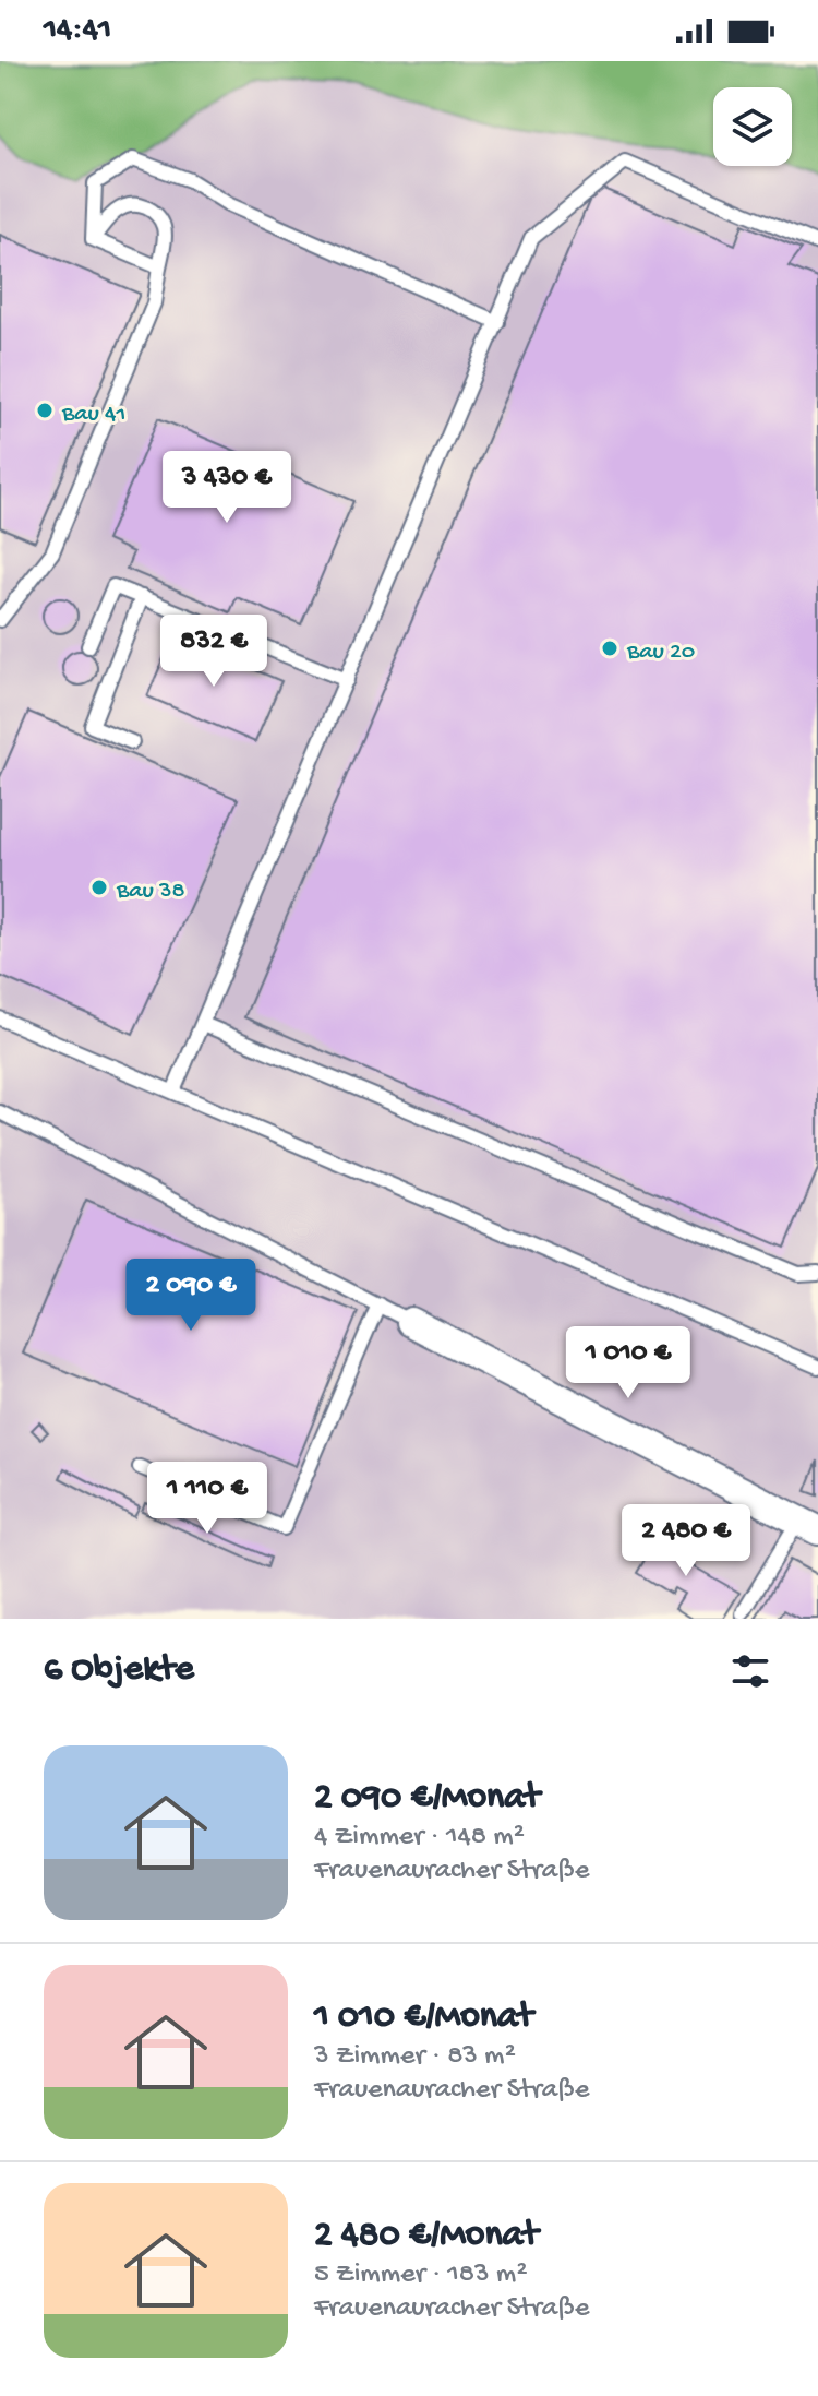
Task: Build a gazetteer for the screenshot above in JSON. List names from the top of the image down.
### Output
{
  "places": ["Bau 41", "Bau 20", "Bau 38"],
  "page": {
    "status": "14:41",
    "price": [
      "3 430 €",
      "832 €",
      "2 090 €",
      "1 010 €",
      "1 110 €",
      "2 480 €"
    ],
    "heading": "6 Objekte",
    "list": [
      {
        "name": "2 090 €/Monat",
        "note": "4 Zimmer · 148 m² · Frauenauracher Straße"
      },
      {
        "name": "1 010 €/Monat",
        "note": "3 Zimmer · 83 m² · Frauenauracher Straße"
      },
      {
        "name": "2 480 €/Monat",
        "note": "5 Zimmer · 183 m² · Frauenauracher Straße"
      }
    ]
  }
}
